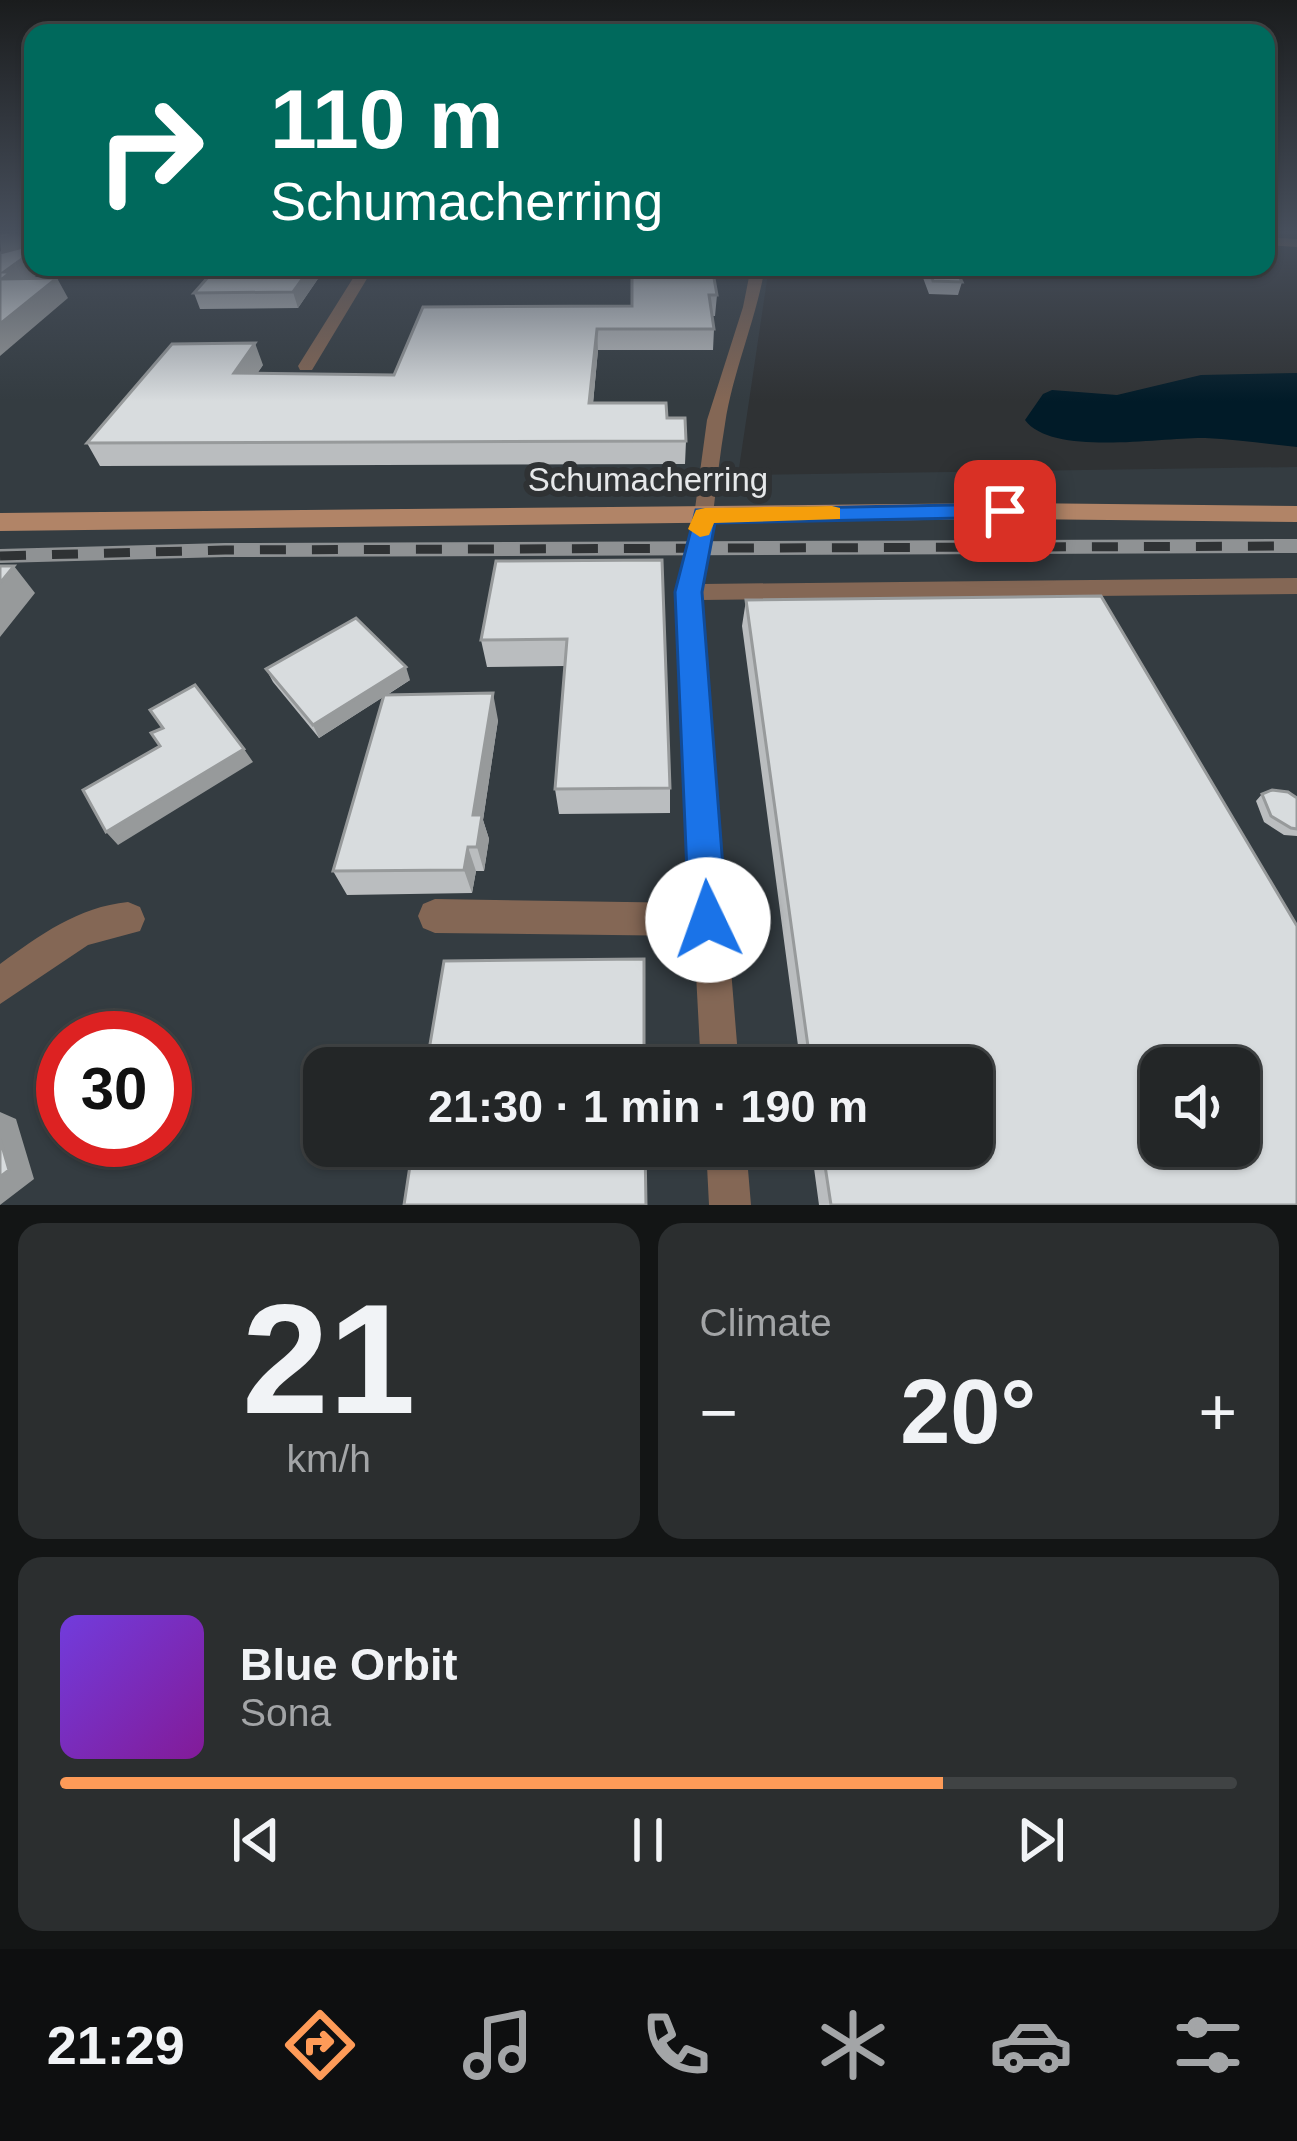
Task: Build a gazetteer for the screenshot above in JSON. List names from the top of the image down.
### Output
{
  "streets": {
    "main road": ["Schumacherring"]
  },
  "page": {
    "turn": ["110 m", "Schumacherring"],
    "limit": "30",
    "trip": "21:30 · 1 min · 190 m",
    "tile": [
      ["21", "km/h"],
      "Climate"
    ],
    "heat": ["−", "20°", "+"],
    "song": ["Blue Orbit", "Sona"],
    "tabs": "21:29"
  }
}
